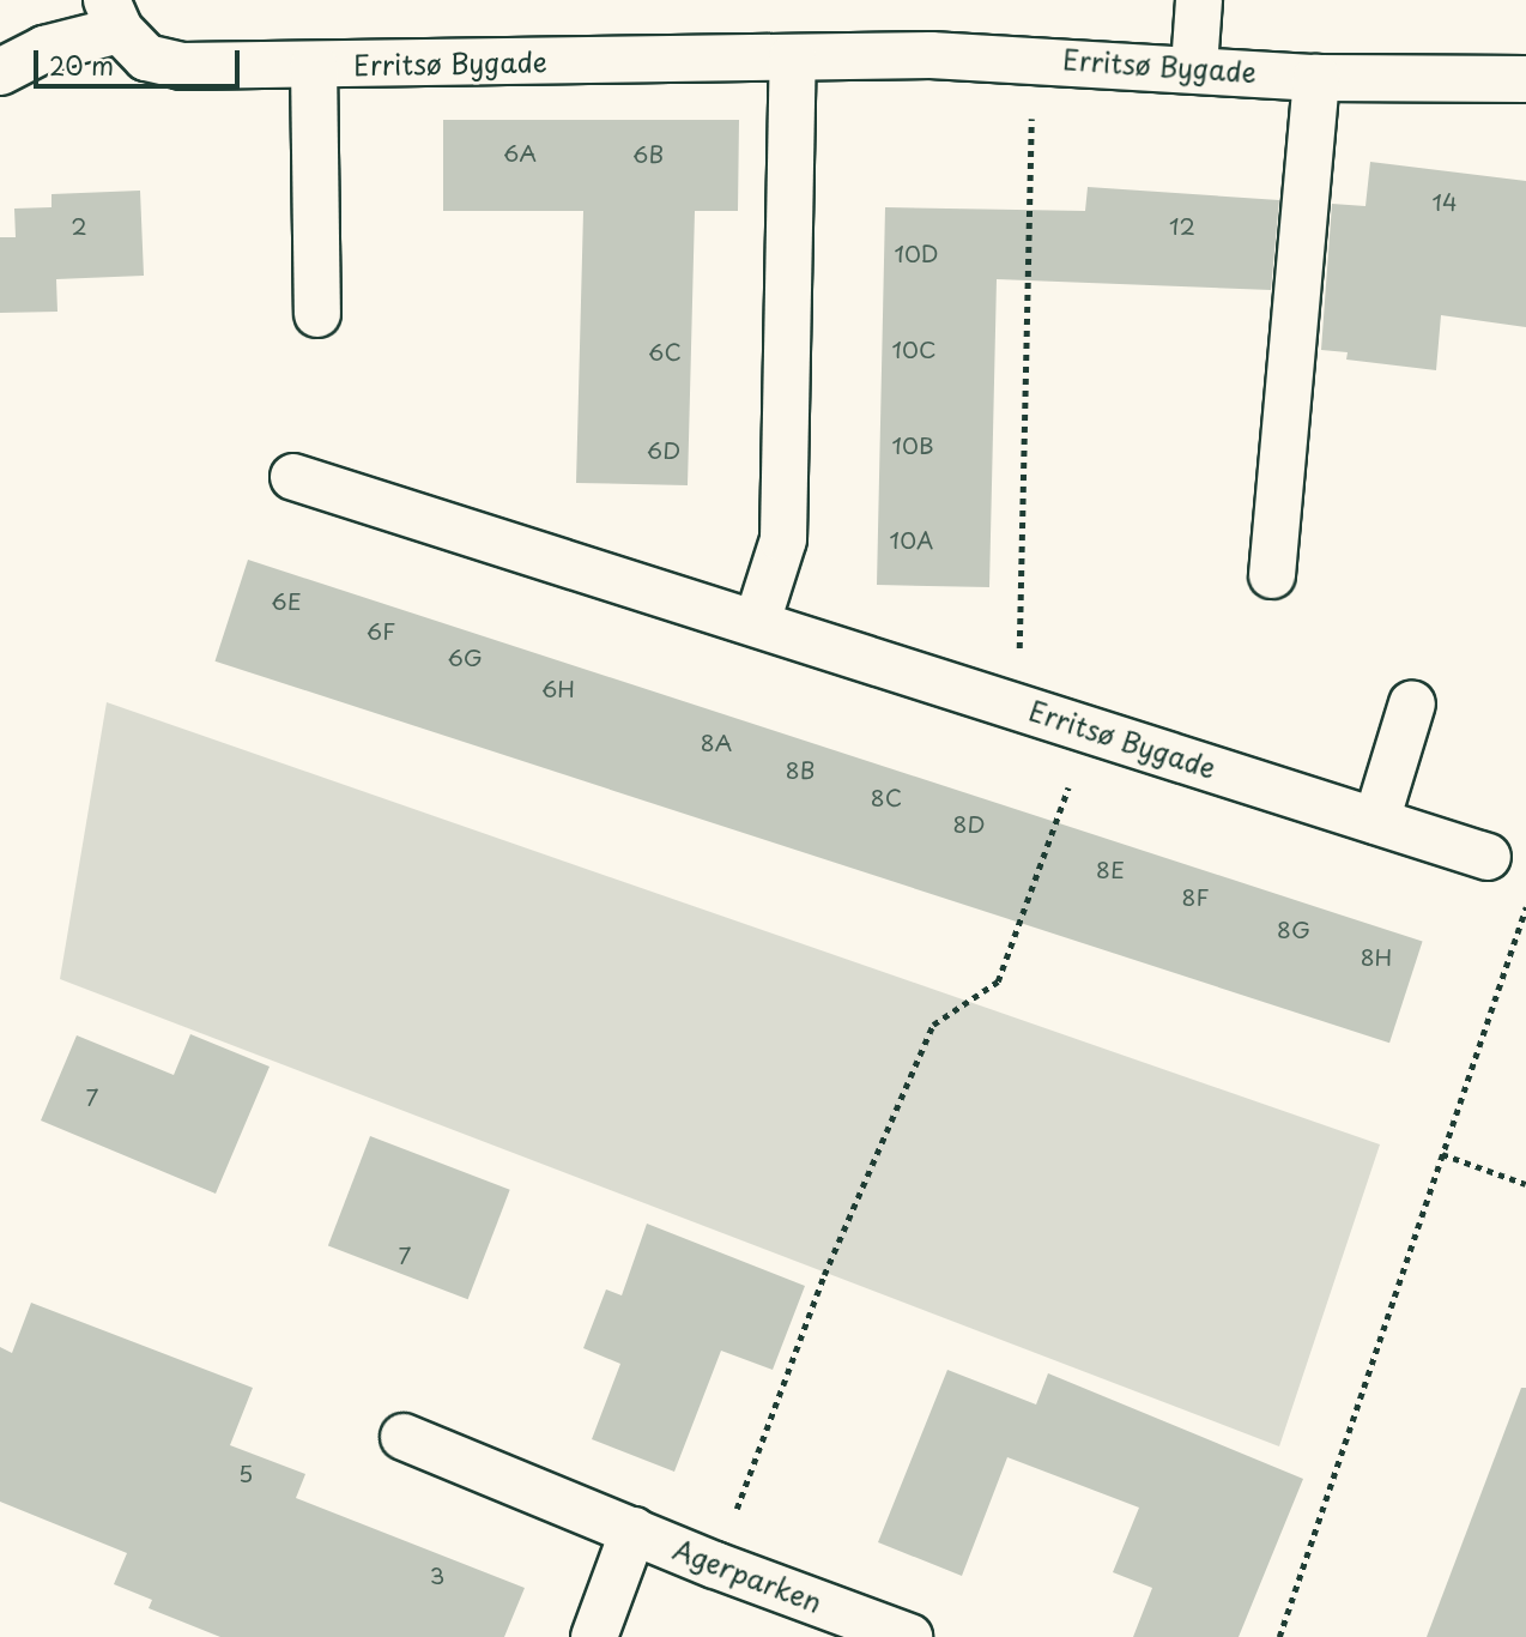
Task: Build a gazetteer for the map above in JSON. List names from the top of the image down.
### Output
{
  "streets": {
    "street": ["Erritsø Bygade", "Agerparken"]
  },
  "house_numbers": [
    "6A",
    "6B",
    "14",
    "2",
    "12",
    "10D",
    "10C",
    "6C",
    "10B",
    "6D",
    "10A",
    "6E",
    "6F",
    "6G",
    "6H",
    "8A",
    "8B",
    "8C",
    "8D",
    "8E",
    "8F",
    "8G",
    "8H",
    "7",
    "7",
    "5",
    "3"
  ],
  "scale_bar": "20 m"
}
